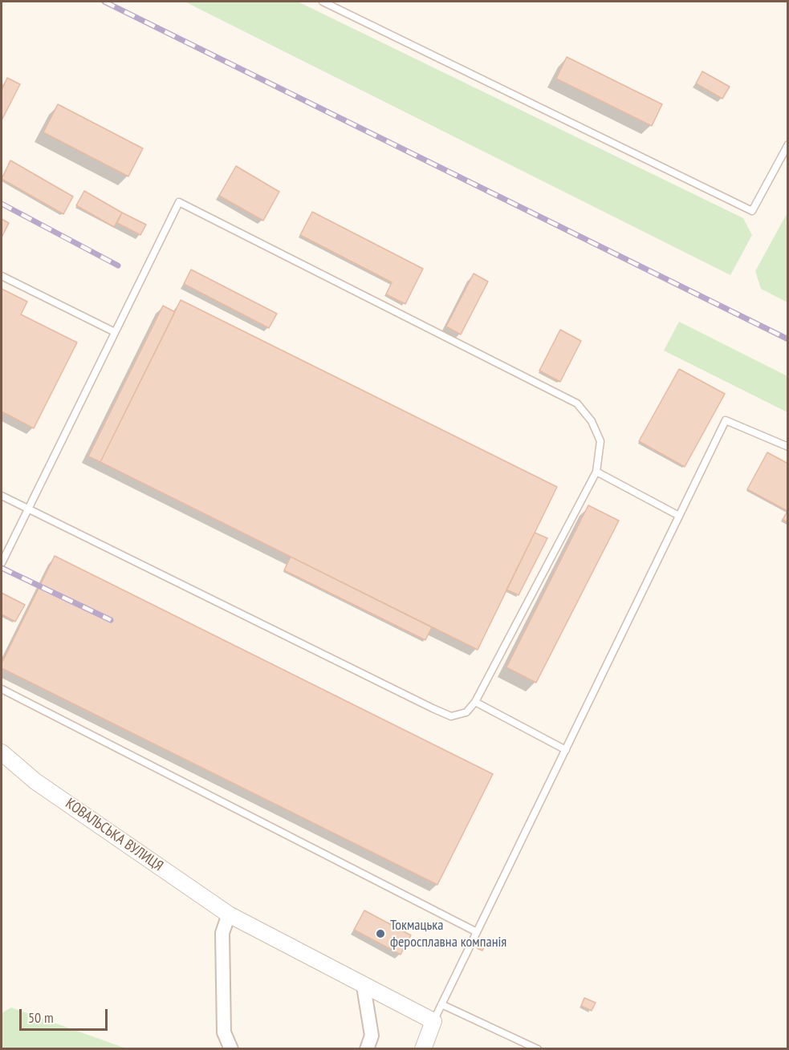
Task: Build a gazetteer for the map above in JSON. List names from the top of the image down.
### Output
{
  "streets": {
    "street": ["КОВАЛЬСЬКА ВУЛИЦЯ"]
  },
  "places": ["Токмацька феросплавна компанія"],
  "scale_bar": "50 m"
}
